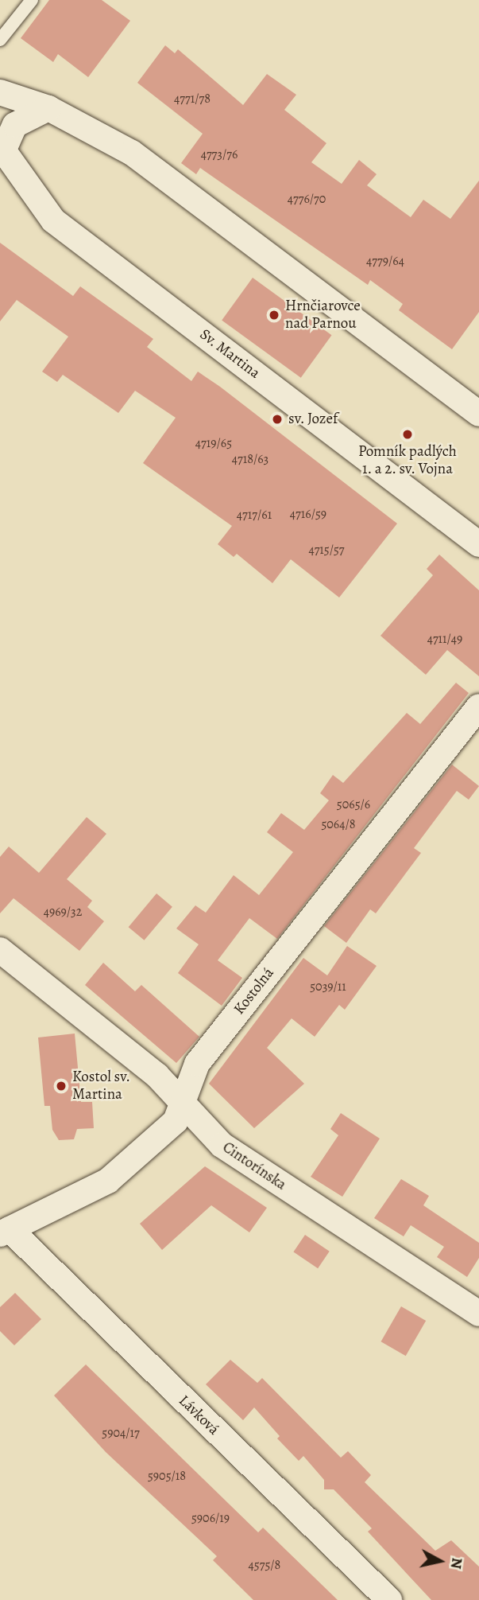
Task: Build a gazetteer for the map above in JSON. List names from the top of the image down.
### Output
{
  "streets": {
    "street": [
      "Sv. Martina",
      "Kostolná",
      "Cintorínska",
      "Lávková"
    ]
  },
  "crossings": [
    ["Kostolná", "Cintorínska"],
    ["Kostolná", "Lávková"]
  ],
  "places": [
    "Hrnčiarovce nad Parnou",
    "sv. Jozef",
    "Pomník padlých 1. a 2. sv. Vojna",
    "Kostol sv. Martina"
  ],
  "house_numbers": [
    "4771/78",
    "4773/76",
    "4776/70",
    "4779/64",
    "4719/65",
    "4718/63",
    "4716/59",
    "4717/61",
    "4715/57",
    "4711/49",
    "5065/6",
    "5064/8",
    "4969/32",
    "5039/11",
    "5904/17",
    "5905/18",
    "5906/19",
    "4575/8"
  ],
  "north": "right"
}
